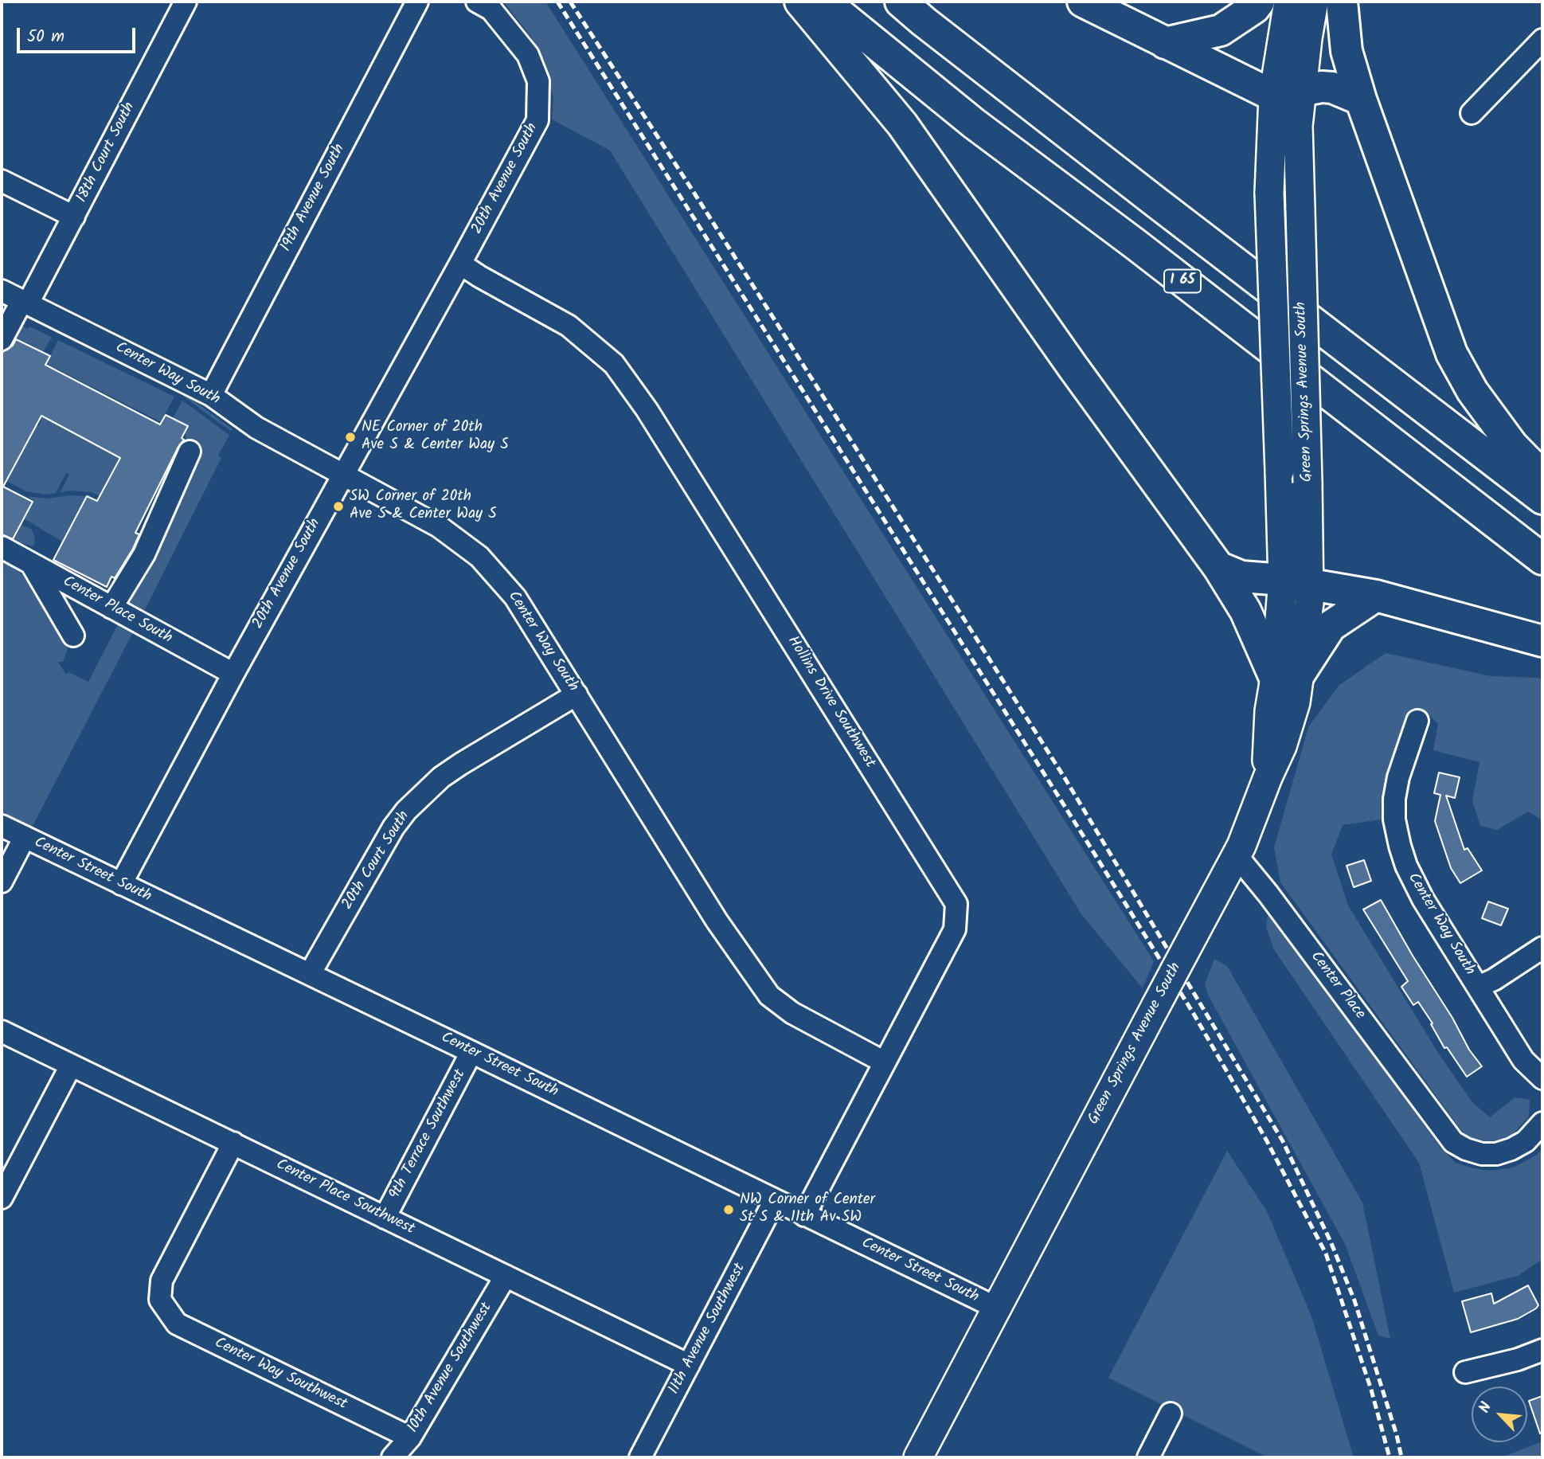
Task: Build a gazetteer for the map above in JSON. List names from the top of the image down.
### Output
{
  "streets": {
    "highway": ["I 65"],
    "main road": ["Green Springs Avenue South"],
    "street": [
      "18th Court South",
      "20th Avenue South",
      "19th Avenue South",
      "Center Way South",
      "Center Place South",
      "Hollins Drive Southwest",
      "20th Court South",
      "Center Street South",
      "Center Place",
      "9th Terrace Southwest",
      "Center Place Southwest",
      "11th Avenue Southwest",
      "10th Avenue Southwest",
      "Center Way Southwest"
    ]
  },
  "crossings": [
    ["18th Court South", "Center Way South"],
    ["20th Avenue South", "Center Way South"],
    ["20th Avenue South", "Center Place South"],
    ["20th Avenue South", "Hollins Drive Southwest"],
    ["20th Avenue South", "Center Street South"],
    ["19th Avenue South", "Center Way South"],
    ["Center Way South", "Hollins Drive Southwest"],
    ["Center Way South", "20th Court South"],
    ["Green Springs Avenue South", "Center Street South"],
    ["Green Springs Avenue South", "Center Place"],
    ["Hollins Drive Southwest", "Center Street South"],
    ["20th Court South", "Center Street South"],
    ["Center Street South", "9th Terrace Southwest"],
    ["Center Street South", "11th Avenue Southwest"],
    ["9th Terrace Southwest", "Center Place Southwest"],
    ["Center Place Southwest", "11th Avenue Southwest"],
    ["Center Place Southwest", "10th Avenue Southwest"],
    ["Center Place Southwest", "Center Way Southwest"],
    ["10th Avenue Southwest", "Center Way Southwest"]
  ],
  "places": ["NE Corner of 20th Ave S & Center Way S", "SW Corner of 20th Ave S & Center Way S", "NW Corner of Center St S & 11th Av SW"],
  "scale_bar": "50 m",
  "north": "top left"
}
